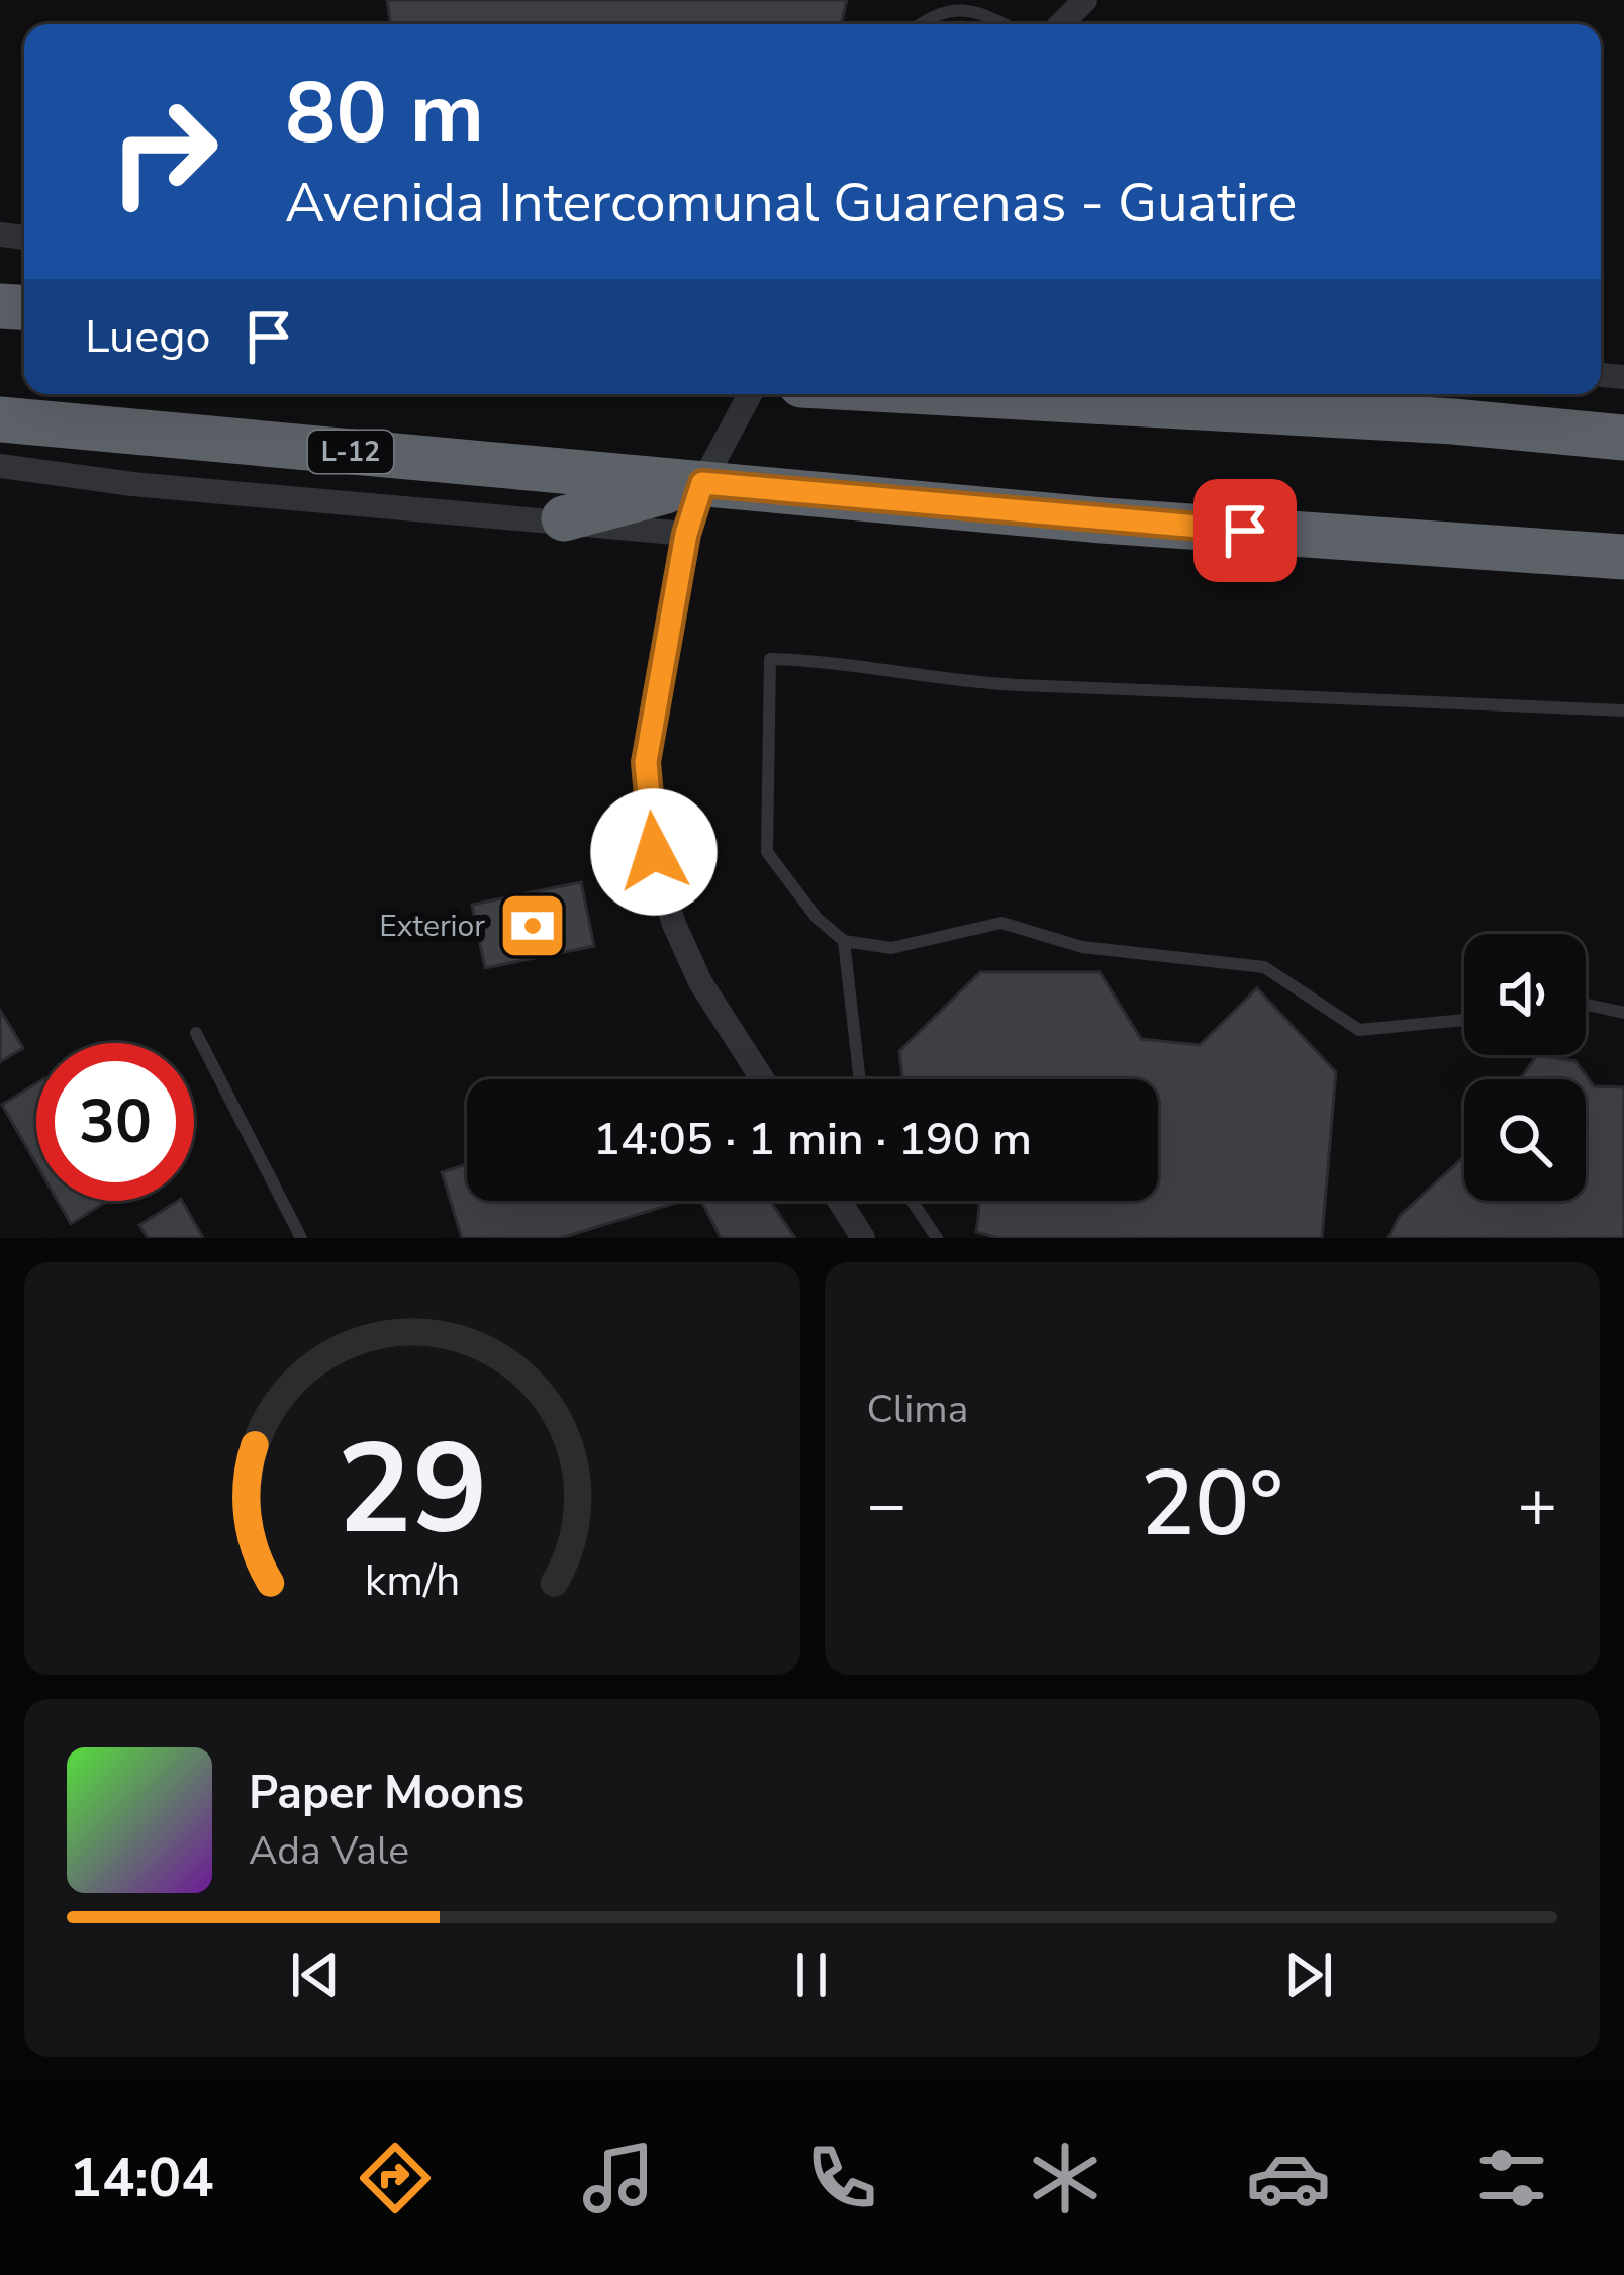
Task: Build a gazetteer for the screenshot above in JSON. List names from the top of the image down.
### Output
{
  "streets": {
    "highway": ["L-12"]
  },
  "places": {
    "bank": ["Exterior"]
  },
  "page": {
    "turn": ["80 m", "Avenida Intercomunal Guarenas - Guatire"],
    "then": "Luego",
    "limit": "30",
    "trip": "14:05 · 1 min · 190 m",
    "tile": "Clima",
    "heat": ["−", "20°", "+"],
    "song": ["Paper Moons", "Ada Vale"],
    "tabs": "14:04",
    "gauge": ["29", "km/h"]
  }
}
